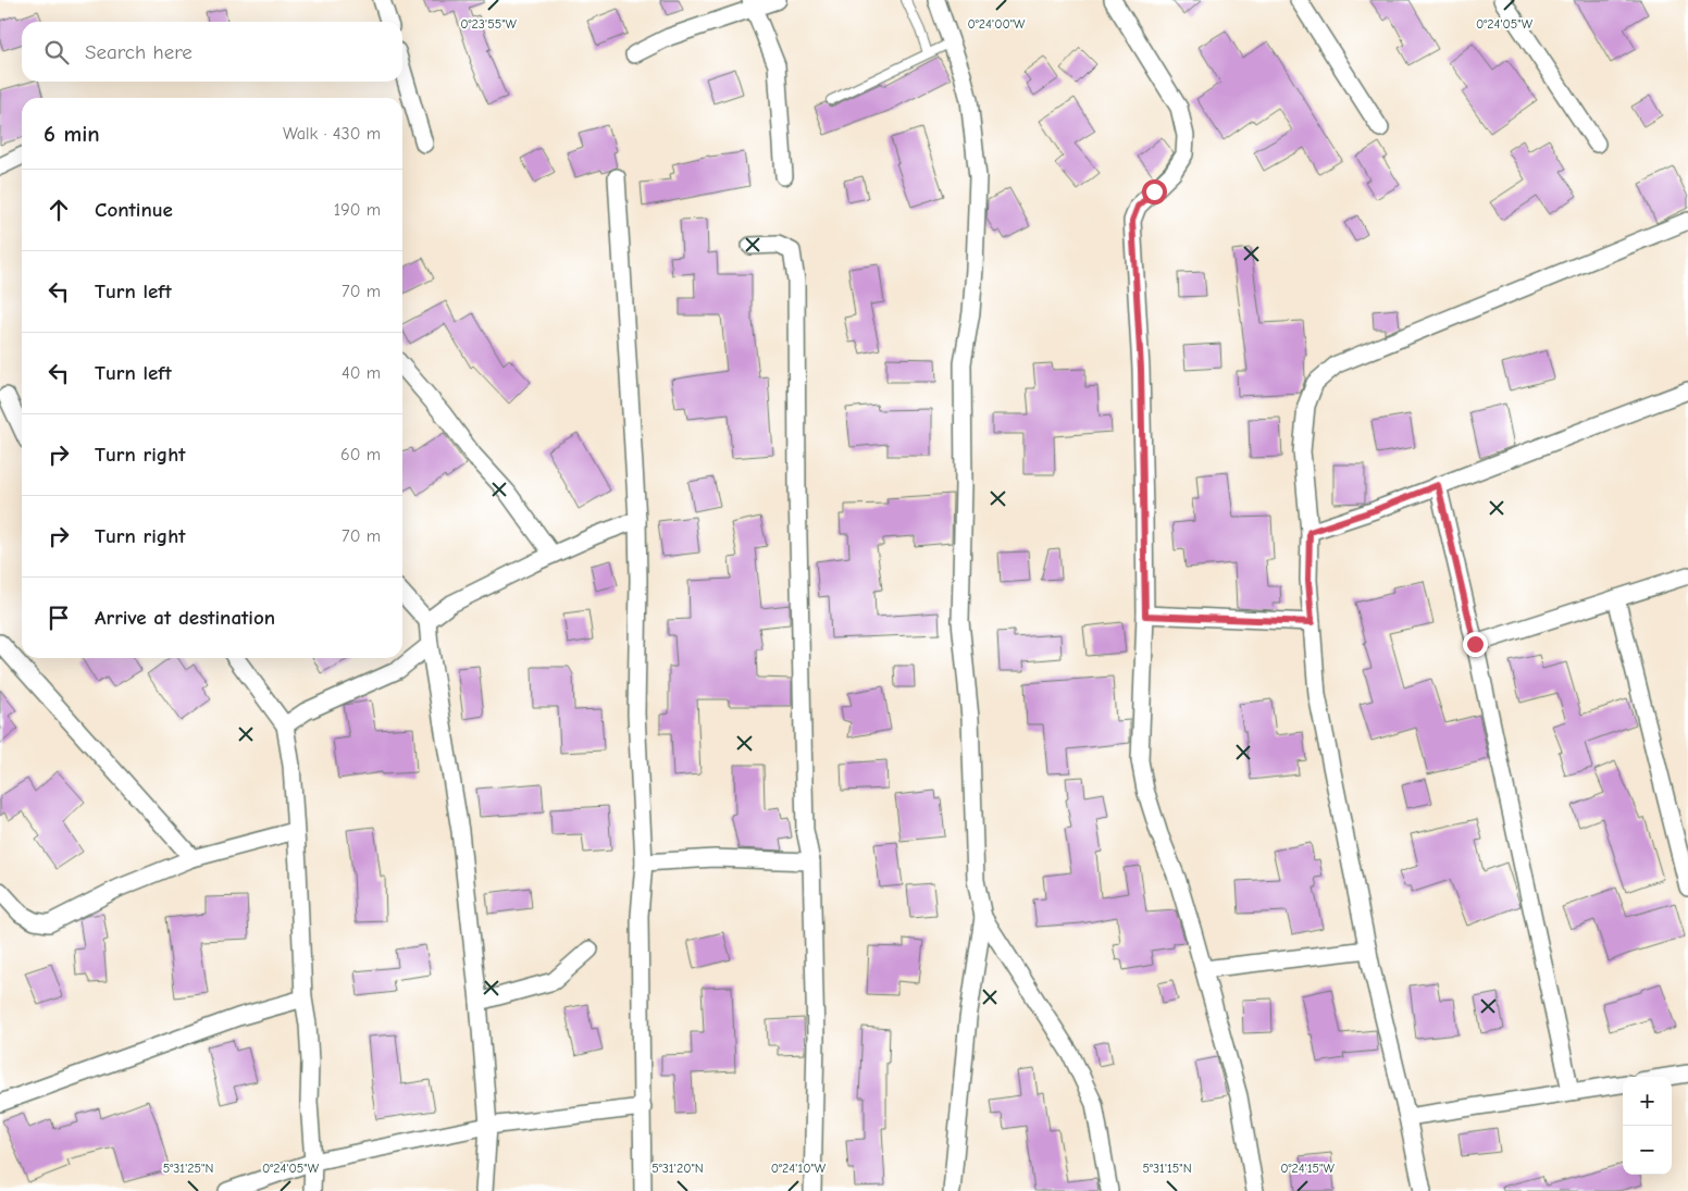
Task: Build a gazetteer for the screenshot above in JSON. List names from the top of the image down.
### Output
{
  "page": {
    "search": "Search here",
    "heading": ["6 min", "Walk · 430 m"],
    "list": [
      ["Continue", "190 m"],
      ["Turn left", "70 m"],
      ["Turn left", "40 m"],
      ["Turn right", "60 m"],
      ["Turn right", "70 m"],
      "Arrive at destination"
    ],
    "map_buttons": ["+", "−"]
  },
  "coordinates": [
    "0°23'55\"W",
    "0°24'00\"W",
    "0°24'05\"W",
    "5°31'25\"N",
    "5°31'20\"N",
    "5°31'15\"N",
    "0°24'10\"W",
    "0°24'15\"W"
  ]
}
